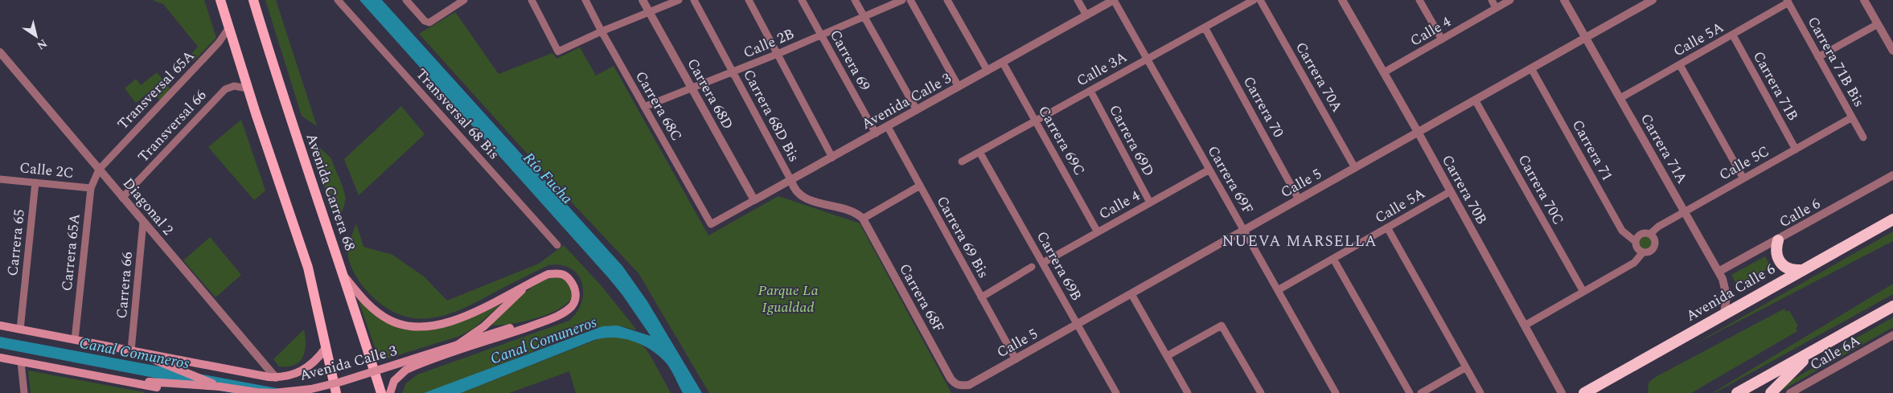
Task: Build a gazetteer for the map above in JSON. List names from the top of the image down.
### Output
{
  "streets": {
    "highway": ["Avenida Calle 6"],
    "main road": ["Avenida Calle 3", "Avenida Carrera 68"],
    "street": [
      "Calle 4",
      "Calle 5A",
      "Calle 2B",
      "Carrera 69",
      "Carrera 71B Bis",
      "Calle 3A",
      "Carrera 70A",
      "Carrera 71B",
      "Transversal 65A",
      "Carrera 68D",
      "Carrera 68C",
      "Carrera 70",
      "Transversal 68 Bis",
      "Carrera 68D Bis",
      "Transversal 66",
      "Carrera 69C",
      "Carrera 69D",
      "Carrera 71A",
      "Carrera 71",
      "Calle 5C",
      "Calle 2C",
      "Carrera 69F",
      "Calle 5",
      "Carrera 70B",
      "Carrera 70C",
      "Diagonal 2",
      "Calle 6",
      "Carrera 69 Bis",
      "Carrera 65",
      "Carrera 65A",
      "Carrera 69B",
      "Carrera 66",
      "Carrera 68F",
      "Calle 6A"
    ]
  },
  "crossings": [
    ["Calle 4", "Carrera 69C"],
    ["Calle 4", "Carrera 69D"],
    ["Calle 4", "Carrera 69F"],
    ["Calle 4", "Carrera 70B"],
    ["Calle 4", "Carrera 69B"],
    ["Calle 5A", "Carrera 71B Bis"],
    ["Calle 5A", "Carrera 71B"],
    ["Calle 5A", "Carrera 71A"],
    ["Calle 5A", "Carrera 69F"],
    ["Calle 5A", "Carrera 70B"],
    ["Calle 2B", "Carrera 69"],
    ["Calle 2B", "Carrera 68D"],
    ["Calle 2B", "Carrera 68C"],
    ["Calle 2B", "Carrera 68D Bis"],
    ["Carrera 69", "Avenida Calle 3"],
    ["Carrera 71B Bis", "Calle 5C"],
    ["Calle 3A", "Carrera 70"],
    ["Calle 3A", "Carrera 69C"],
    ["Calle 3A", "Carrera 69D"],
    ["Calle 3A", "Carrera 69F"],
    ["Calle 3A", "Carrera 69B"],
    ["Carrera 70A", "Calle 5"],
    ["Carrera 71B", "Calle 5C"],
    ["Transversal 65A", "Diagonal 2"],
    ["Transversal 65A", "Carrera 65A"],
    ["Carrera 68D", "Avenida Calle 3"],
    ["Avenida Calle 3", "Carrera 68C"],
    ["Avenida Calle 3", "Carrera 68D Bis"],
    ["Avenida Calle 3", "Carrera 69C"],
    ["Avenida Calle 3", "Carrera 69F"],
    ["Avenida Calle 3", "Avenida Carrera 68"],
    ["Avenida Calle 3", "Diagonal 2"],
    ["Avenida Calle 3", "Carrera 69 Bis"],
    ["Avenida Calle 3", "Carrera 65"],
    ["Avenida Calle 3", "Carrera 65A"],
    ["Avenida Calle 3", "Carrera 66"],
    ["Carrera 70", "Calle 5"],
    ["Transversal 66", "Diagonal 2"],
    ["Carrera 71A", "Calle 5C"],
    ["Carrera 71A", "Calle 5"],
    ["Carrera 71A", "Calle 6"],
    ["Carrera 71A", "Avenida Calle 6"],
    ["Carrera 71", "Calle 5C"],
    ["Carrera 71", "Calle 5"],
    ["Calle 2C", "Carrera 65"],
    ["Calle 2C", "Carrera 65A"],
    ["Carrera 69F", "Calle 5"],
    ["Calle 5", "Carrera 70B"],
    ["Calle 5", "Carrera 70C"],
    ["Calle 5", "Carrera 69 Bis"],
    ["Calle 5", "Carrera 69B"],
    ["Calle 5", "Carrera 68F"],
    ["Diagonal 2", "Carrera 65A"],
    ["Diagonal 2", "Carrera 66"]
  ],
  "districts": ["NUEVA MARSELLA"],
  "water": ["Río Fucha", "Canal Comuneros"],
  "parks": ["Parque La Igualdad"],
  "north": "bottom right"
}
